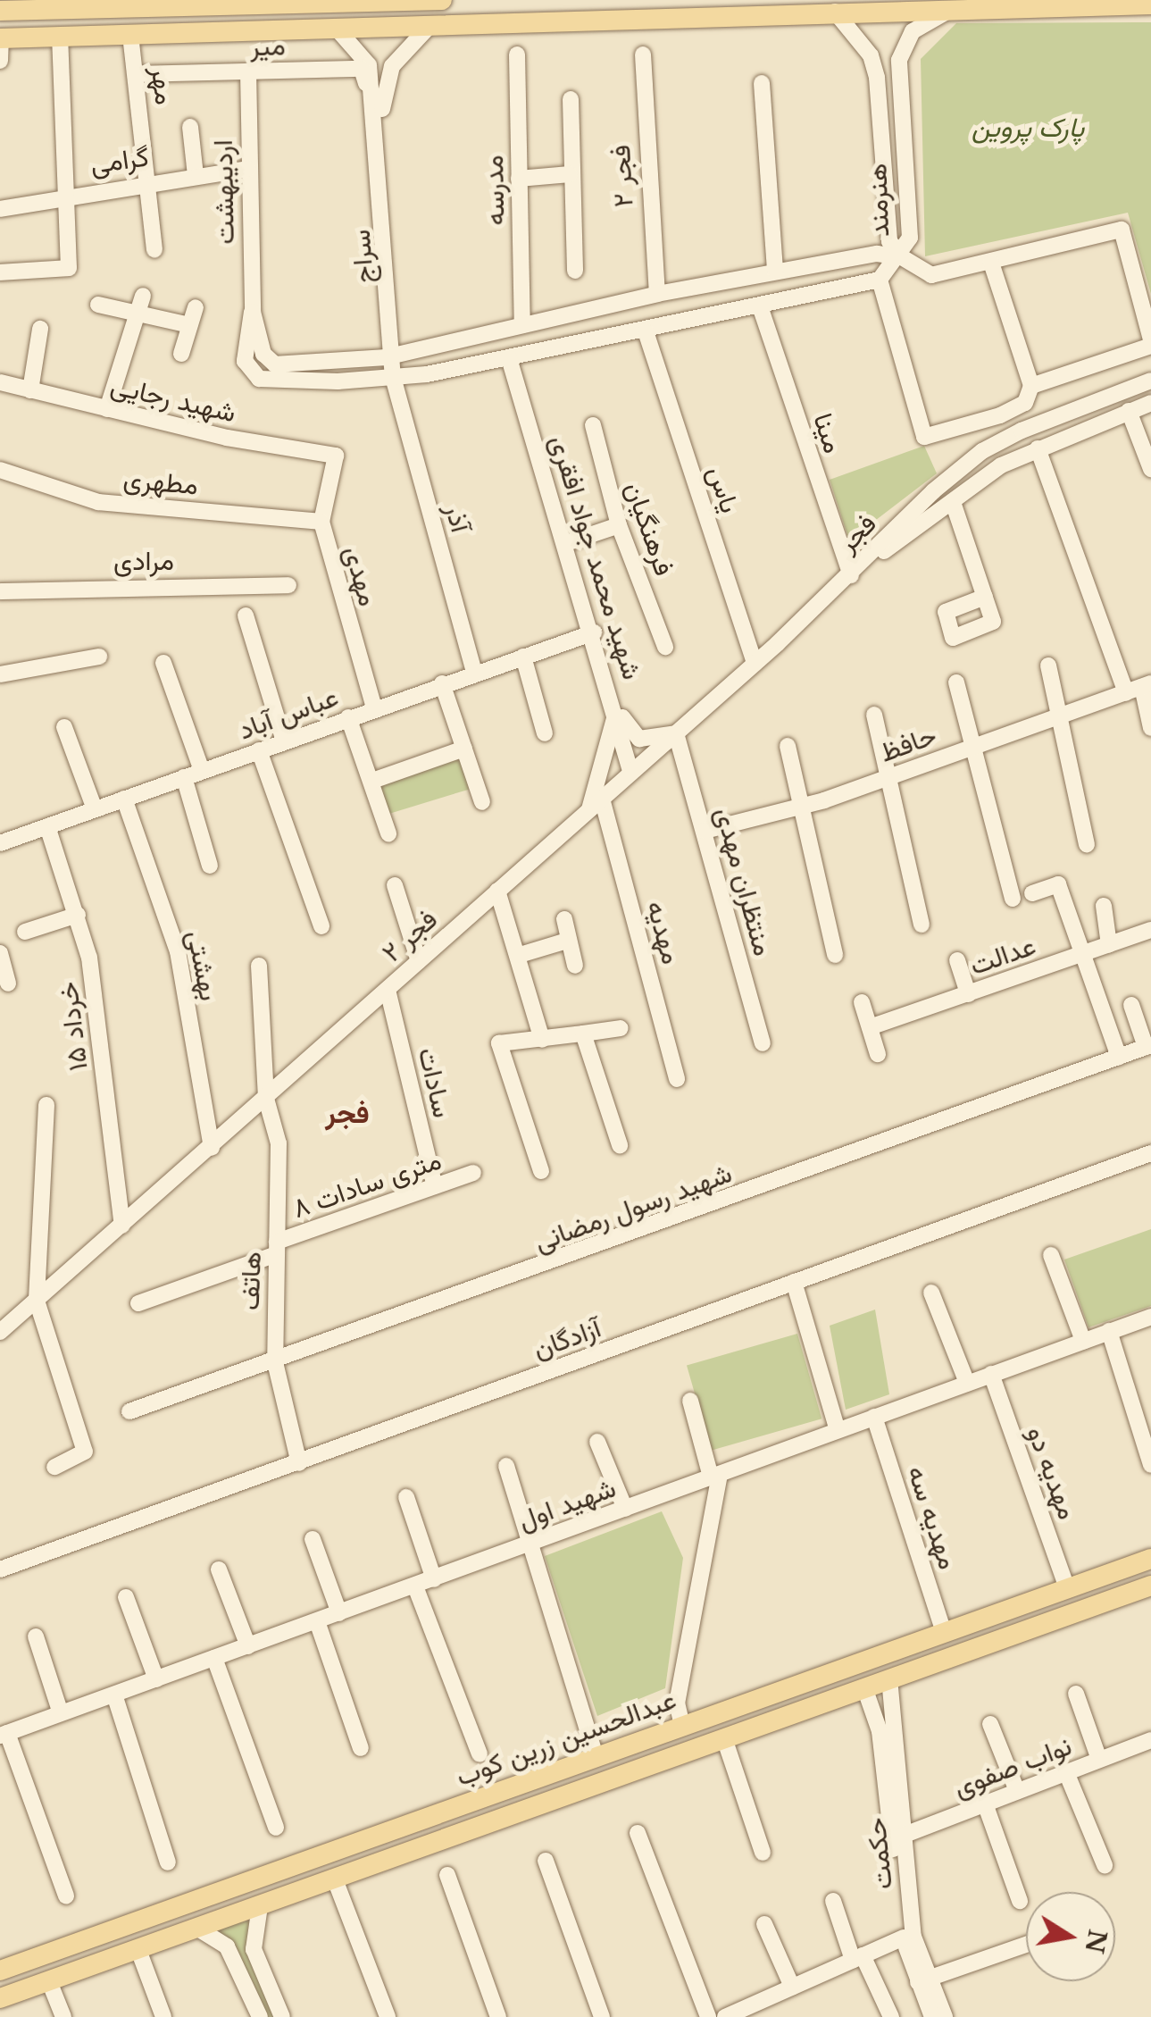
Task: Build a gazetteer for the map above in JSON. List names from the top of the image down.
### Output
{
  "streets": {
    "main road": ["عبدالحسین زرین کوب"],
    "street": [
      "میر",
      "مهر",
      "گرامی",
      "فجر ۲",
      "مدرسه",
      "اردیبهشت",
      "هنرمند",
      "سراج",
      "شهید رجایی",
      "مینا",
      "مطهری",
      "یاس",
      "آذر",
      "فرهنگیان",
      "فجر",
      "شهید محمد جواد افقری",
      "مرادی",
      "مهدی",
      "عباس آباد",
      "حافظ",
      "منتظران مهدی",
      "مهدیه",
      "عدالت",
      "بهشتی",
      "۱۵ خرداد",
      "سادات",
      "۸ متری سادات",
      "شهید رسول رمضانی",
      "هاتف",
      "آزادگان",
      "مهدیه دو",
      "شهید اول",
      "مهدیه سه",
      "نواب صفوی",
      "حکمت"
    ]
  },
  "crossings": [
    ["میر", "مهر"],
    ["میر", "اردیبهشت"],
    ["میر", "سراج"],
    ["مهر", "گرامی"],
    ["گرامی", "اردیبهشت"],
    ["فجر ۲", "مینا"],
    ["فجر ۲", "یاس"],
    ["فجر ۲", "فجر"],
    ["فجر ۲", "شهید محمد جواد افقری"],
    ["فجر ۲", "منتظران مهدی"],
    ["فجر ۲", "مهدیه"],
    ["فجر ۲", "بهشتی"],
    ["فجر ۲", "۱۵ خرداد"],
    ["فجر ۲", "سادات"],
    ["فجر ۲", "هاتف"],
    ["سراج", "آذر"],
    ["شهید رجایی", "مهدی"],
    ["مینا", "فجر"],
    ["مطهری", "مهدی"],
    ["آذر", "عباس آباد"],
    ["شهید محمد جواد افقری", "عباس آباد"],
    ["مهدی", "عباس آباد"],
    ["عباس آباد", "بهشتی"],
    ["عباس آباد", "۱۵ خرداد"],
    ["حافظ", "منتظران مهدی"],
    ["سادات", "۸ متری سادات"],
    ["۸ متری سادات", "هاتف"],
    ["شهید رسول رمضانی", "هاتف"],
    ["هاتف", "آزادگان"],
    ["مهدیه دو", "شهید اول"],
    ["مهدیه دو", "عبدالحسین زرین کوب"],
    ["شهید اول", "مهدیه سه"],
    ["مهدیه سه", "عبدالحسین زرین کوب"],
    ["عبدالحسین زرین کوب", "حکمت"],
    ["نواب صفوی", "حکمت"]
  ],
  "districts": ["فجر"],
  "parks": ["پارک پروین"],
  "north": "right"
}
